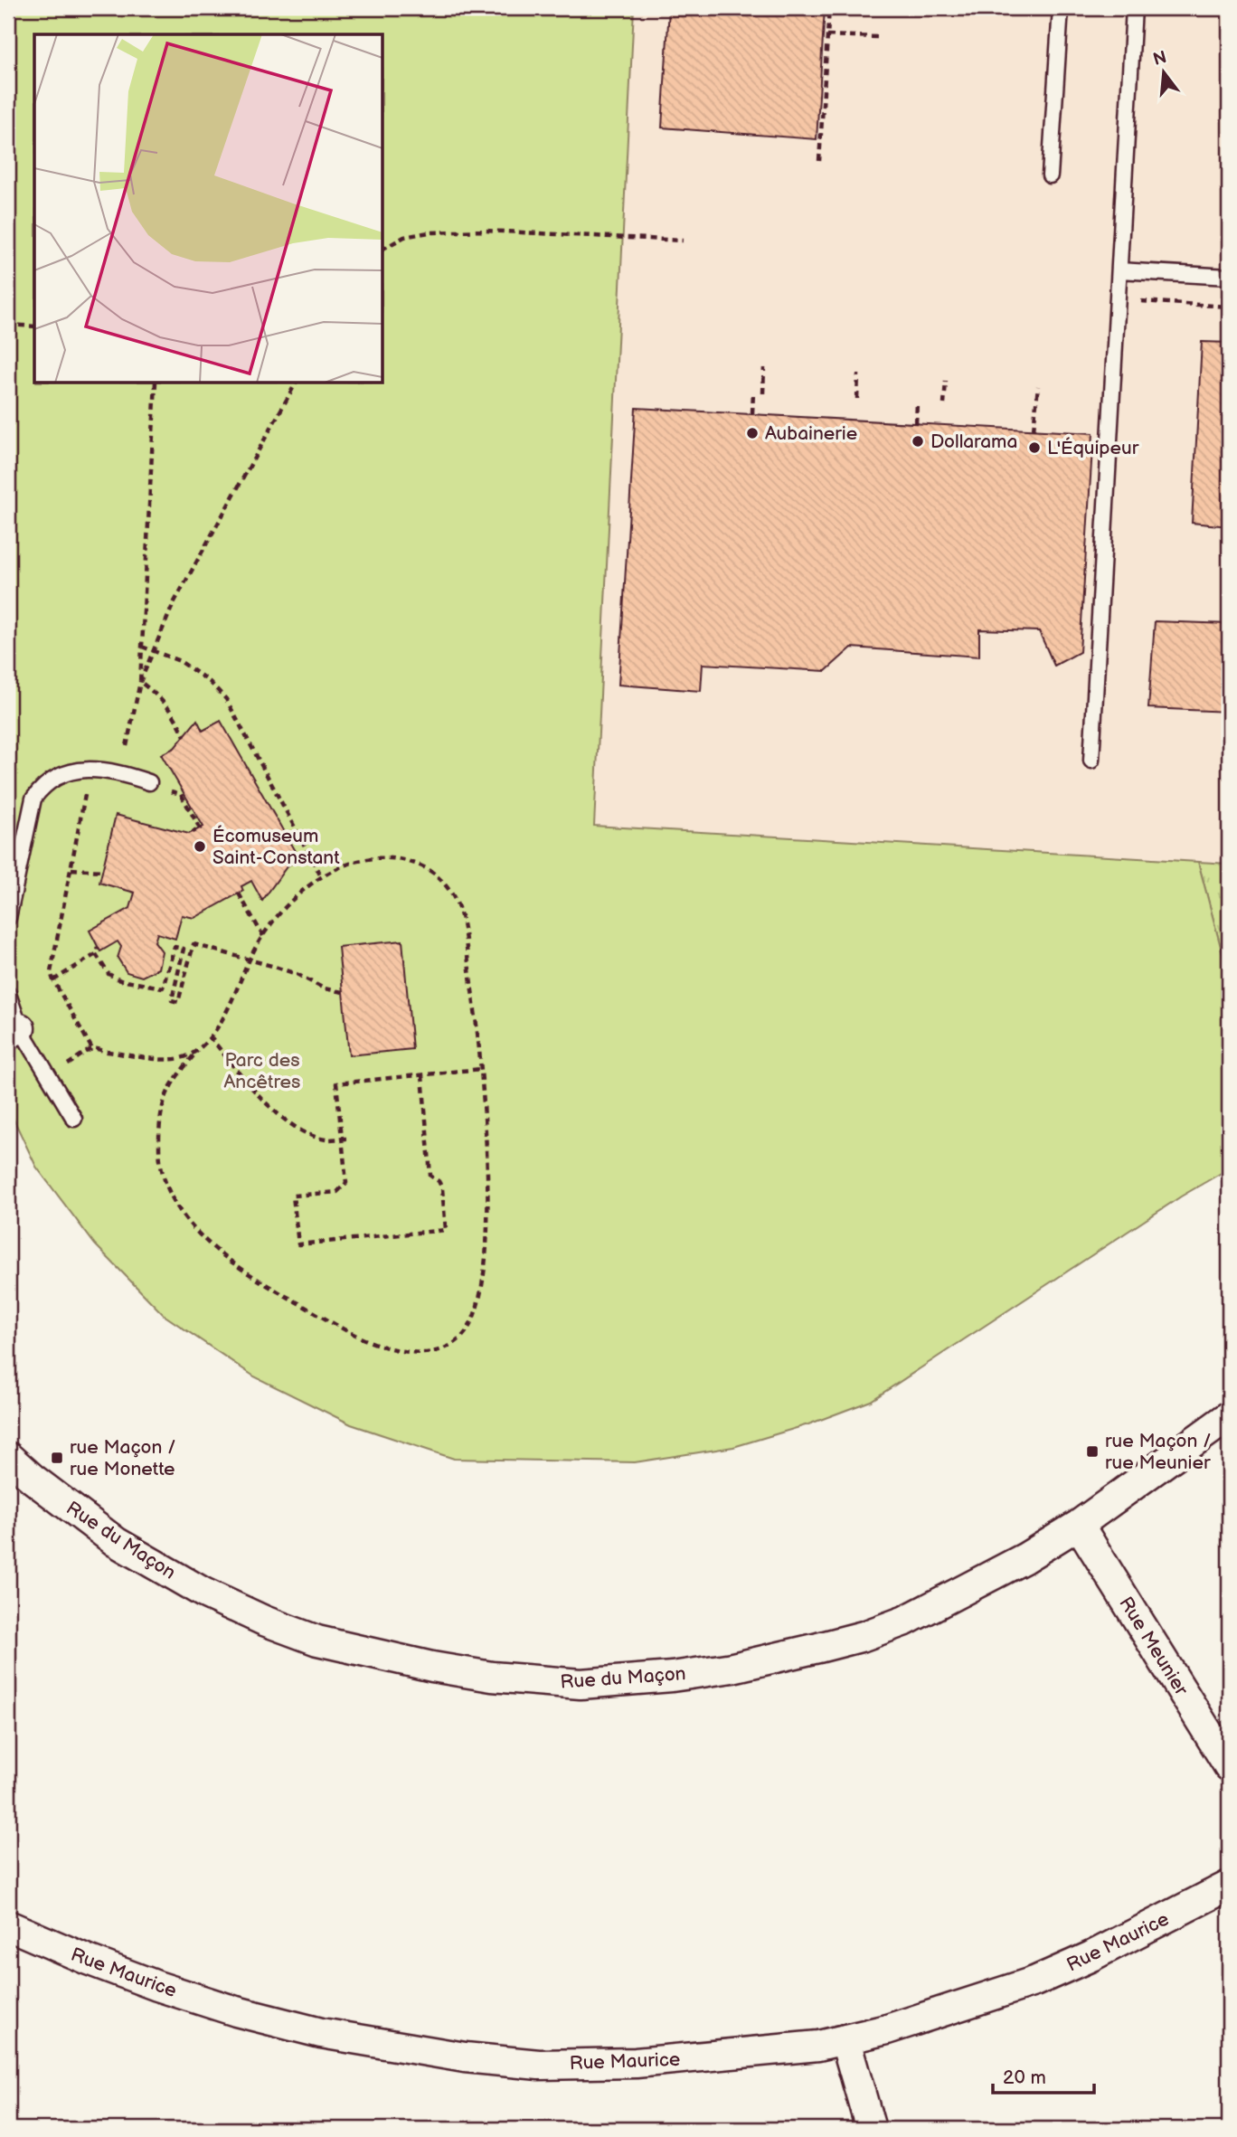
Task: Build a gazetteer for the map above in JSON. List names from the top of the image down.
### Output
{
  "streets": {
    "street": ["Rue du Maçon", "Rue Meunier", "Rue Maurice"]
  },
  "crossings": [
    ["Rue du Maçon", "Rue Meunier"]
  ],
  "parks": ["Parc des Ancêtres"],
  "places": {
    "other": [
      "Aubainerie",
      "Dollarama",
      "L'Équipeur",
      "Écomuseum Saint-Constant"
    ],
    "transit": ["rue Maçon / rue Meunier", "rue Maçon / rue Monette"]
  },
  "scale_bar": "20 m",
  "north": "top"
}
